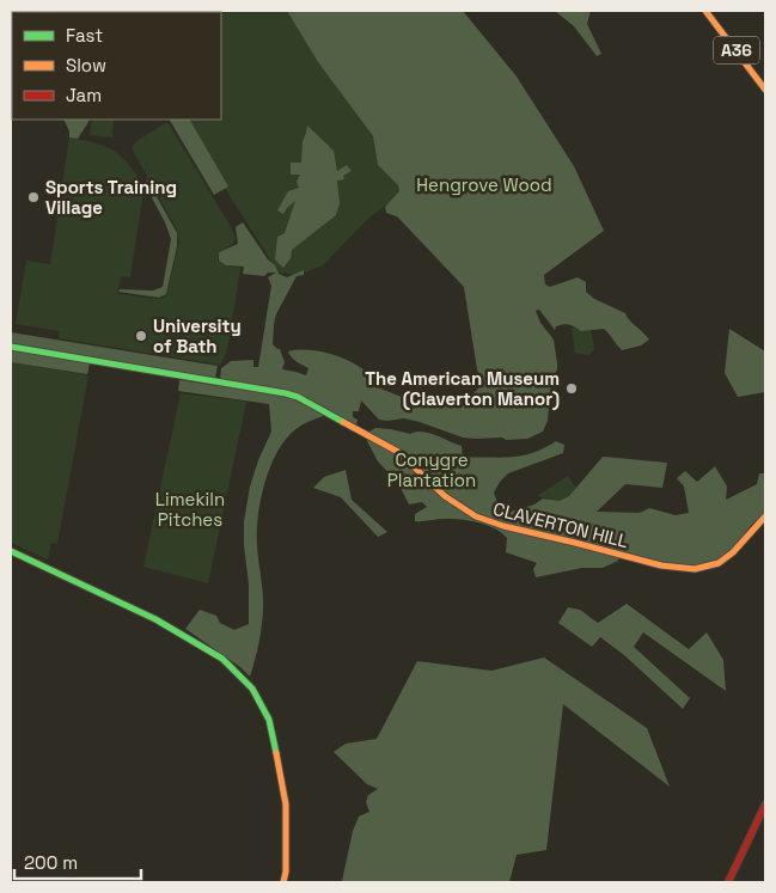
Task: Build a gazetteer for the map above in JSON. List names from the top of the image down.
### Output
{
  "streets": {
    "main road": ["A36", "CLAVERTON HILL"]
  },
  "parks": ["Hengrove Wood", "Conygre Plantation", "Limekiln Pitches"],
  "places": ["Sports Training Village", "University of Bath", "The American Museum (Claverton Manor)"],
  "legend": ["Fast", "Slow", "Jam"],
  "scale_bar": "200 m"
}
